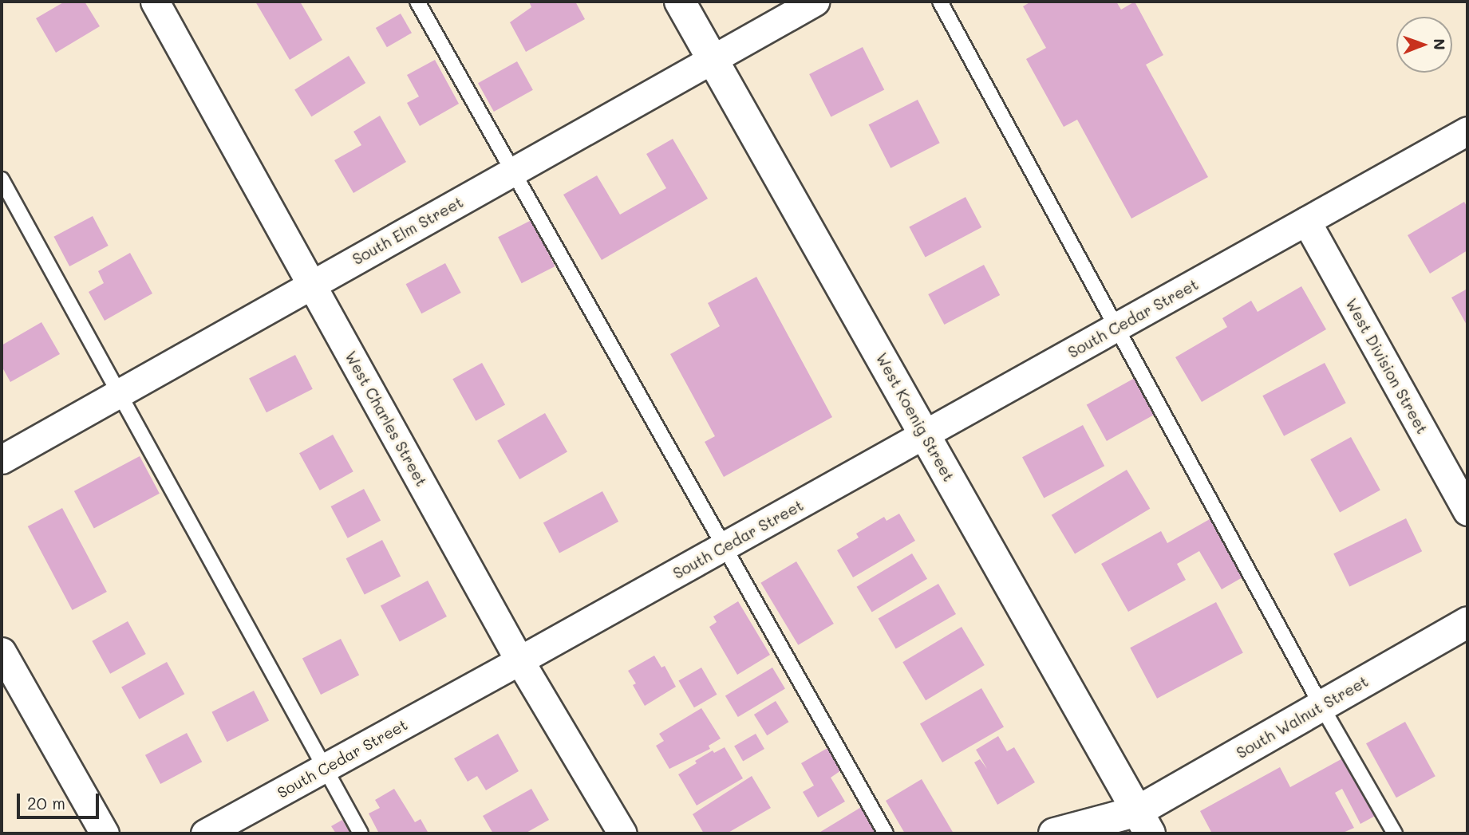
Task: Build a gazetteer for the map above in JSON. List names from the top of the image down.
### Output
{
  "streets": {
    "street": [
      "South Elm Street",
      "South Cedar Street",
      "West Division Street",
      "West Koenig Street",
      "West Charles Street",
      "South Walnut Street"
    ]
  },
  "crossings": [
    ["South Elm Street", "West Koenig Street"],
    ["South Elm Street", "West Charles Street"],
    ["South Cedar Street", "West Division Street"],
    ["South Cedar Street", "West Koenig Street"],
    ["South Cedar Street", "West Charles Street"],
    ["West Koenig Street", "South Walnut Street"]
  ],
  "scale_bar": "20 m",
  "north": "right"
}
